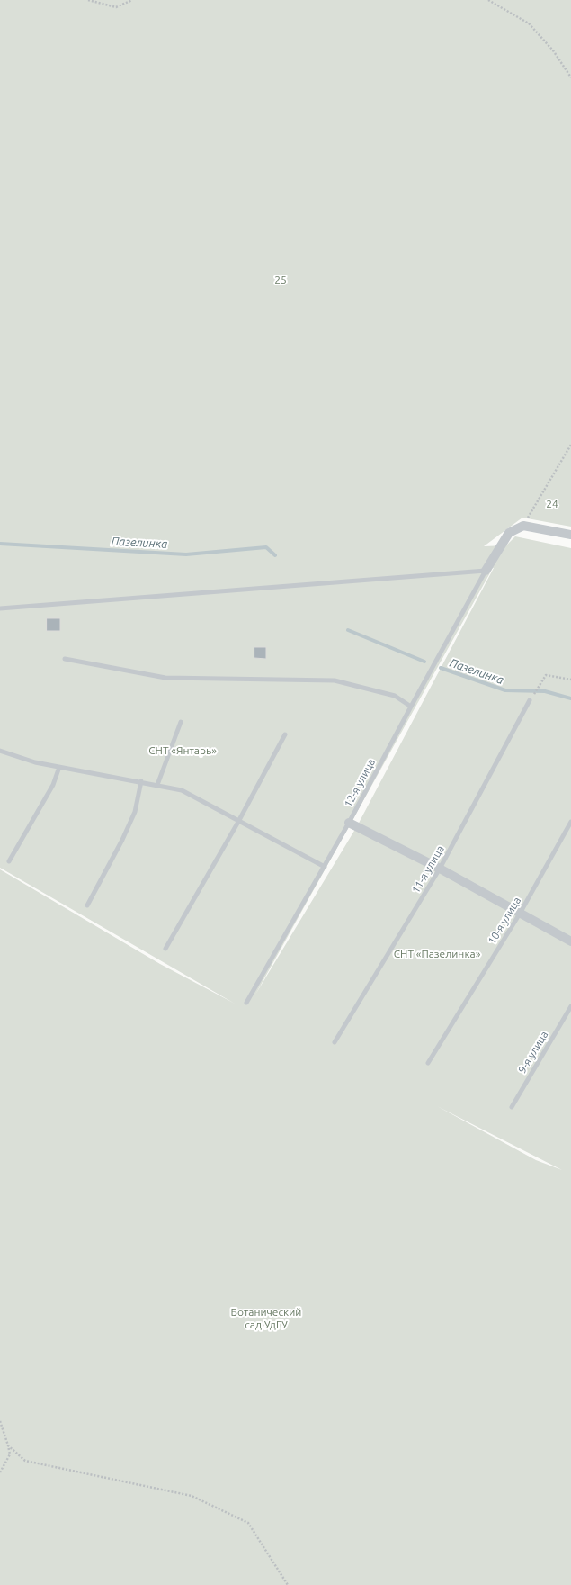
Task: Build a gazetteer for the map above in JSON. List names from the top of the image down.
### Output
{
  "streets": {
    "lane": [
      "12-я улица",
      "11-я улица",
      "10-я улица",
      "9-я улица"
    ]
  },
  "water": ["Пазелинка"],
  "parks": [
    "25",
    "24",
    "СНТ «Янтарь»",
    "СНТ «Пазелинка»",
    "Ботанический сад УдГУ"
  ]
}
